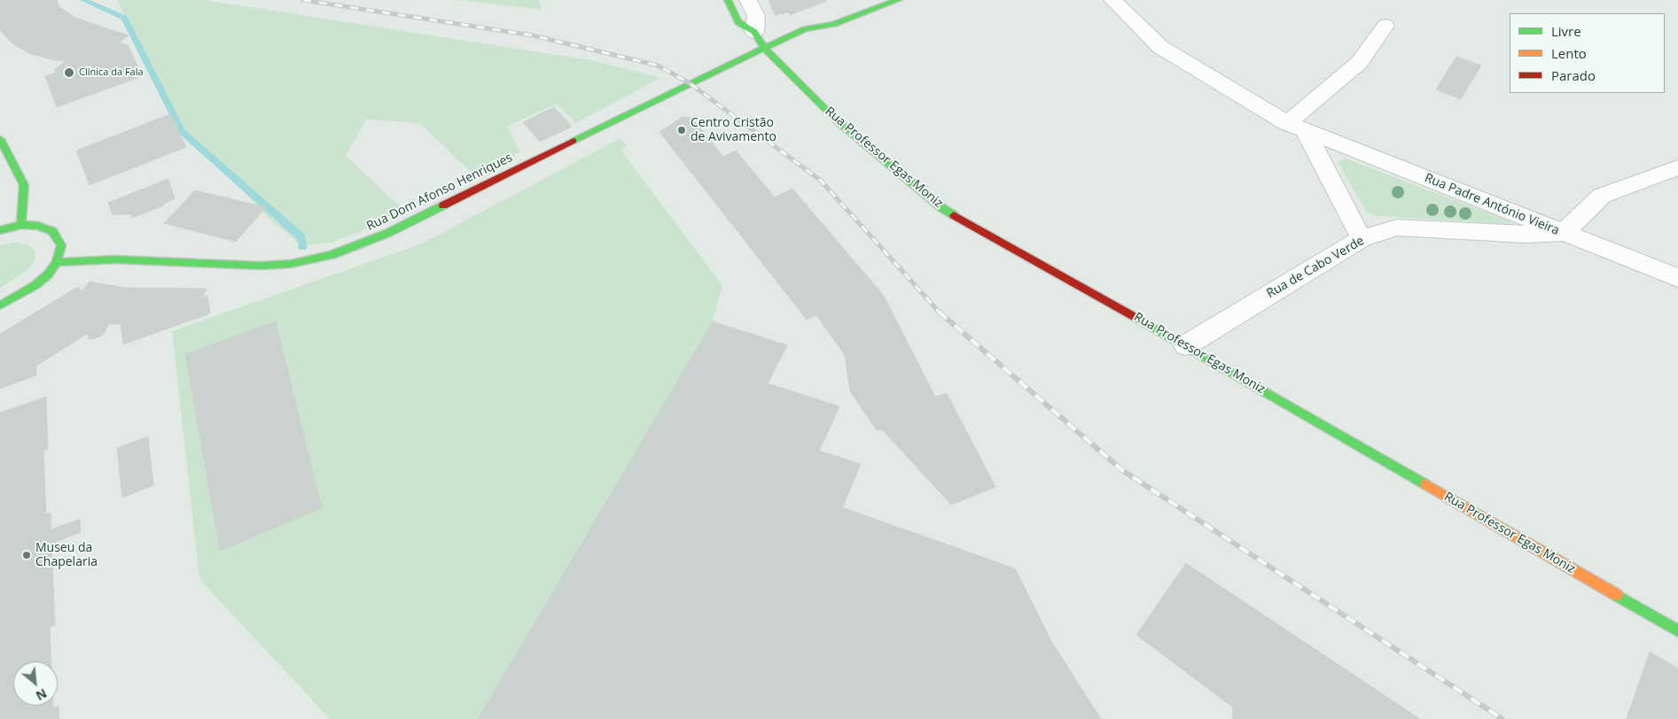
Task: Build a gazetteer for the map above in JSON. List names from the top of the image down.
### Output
{
  "streets": {
    "street": [
      "Rua Professor Egas Moniz",
      "Rua Dom Afonso Henriques",
      "Rua Padre António Vieira",
      "Rua de Cabo Verde"
    ]
  },
  "crossings": [
    ["Rua Professor Egas Moniz", "Rua Dom Afonso Henriques"],
    ["Rua Professor Egas Moniz", "Rua de Cabo Verde"],
    ["Rua Padre António Vieira", "Rua de Cabo Verde"]
  ],
  "places": ["Clínica da Fala", "Centro Cristão de Avivamento", "Museu da Chapelaria"],
  "legend": ["Livre", "Lento", "Parado"],
  "north": "bottom right"
}
